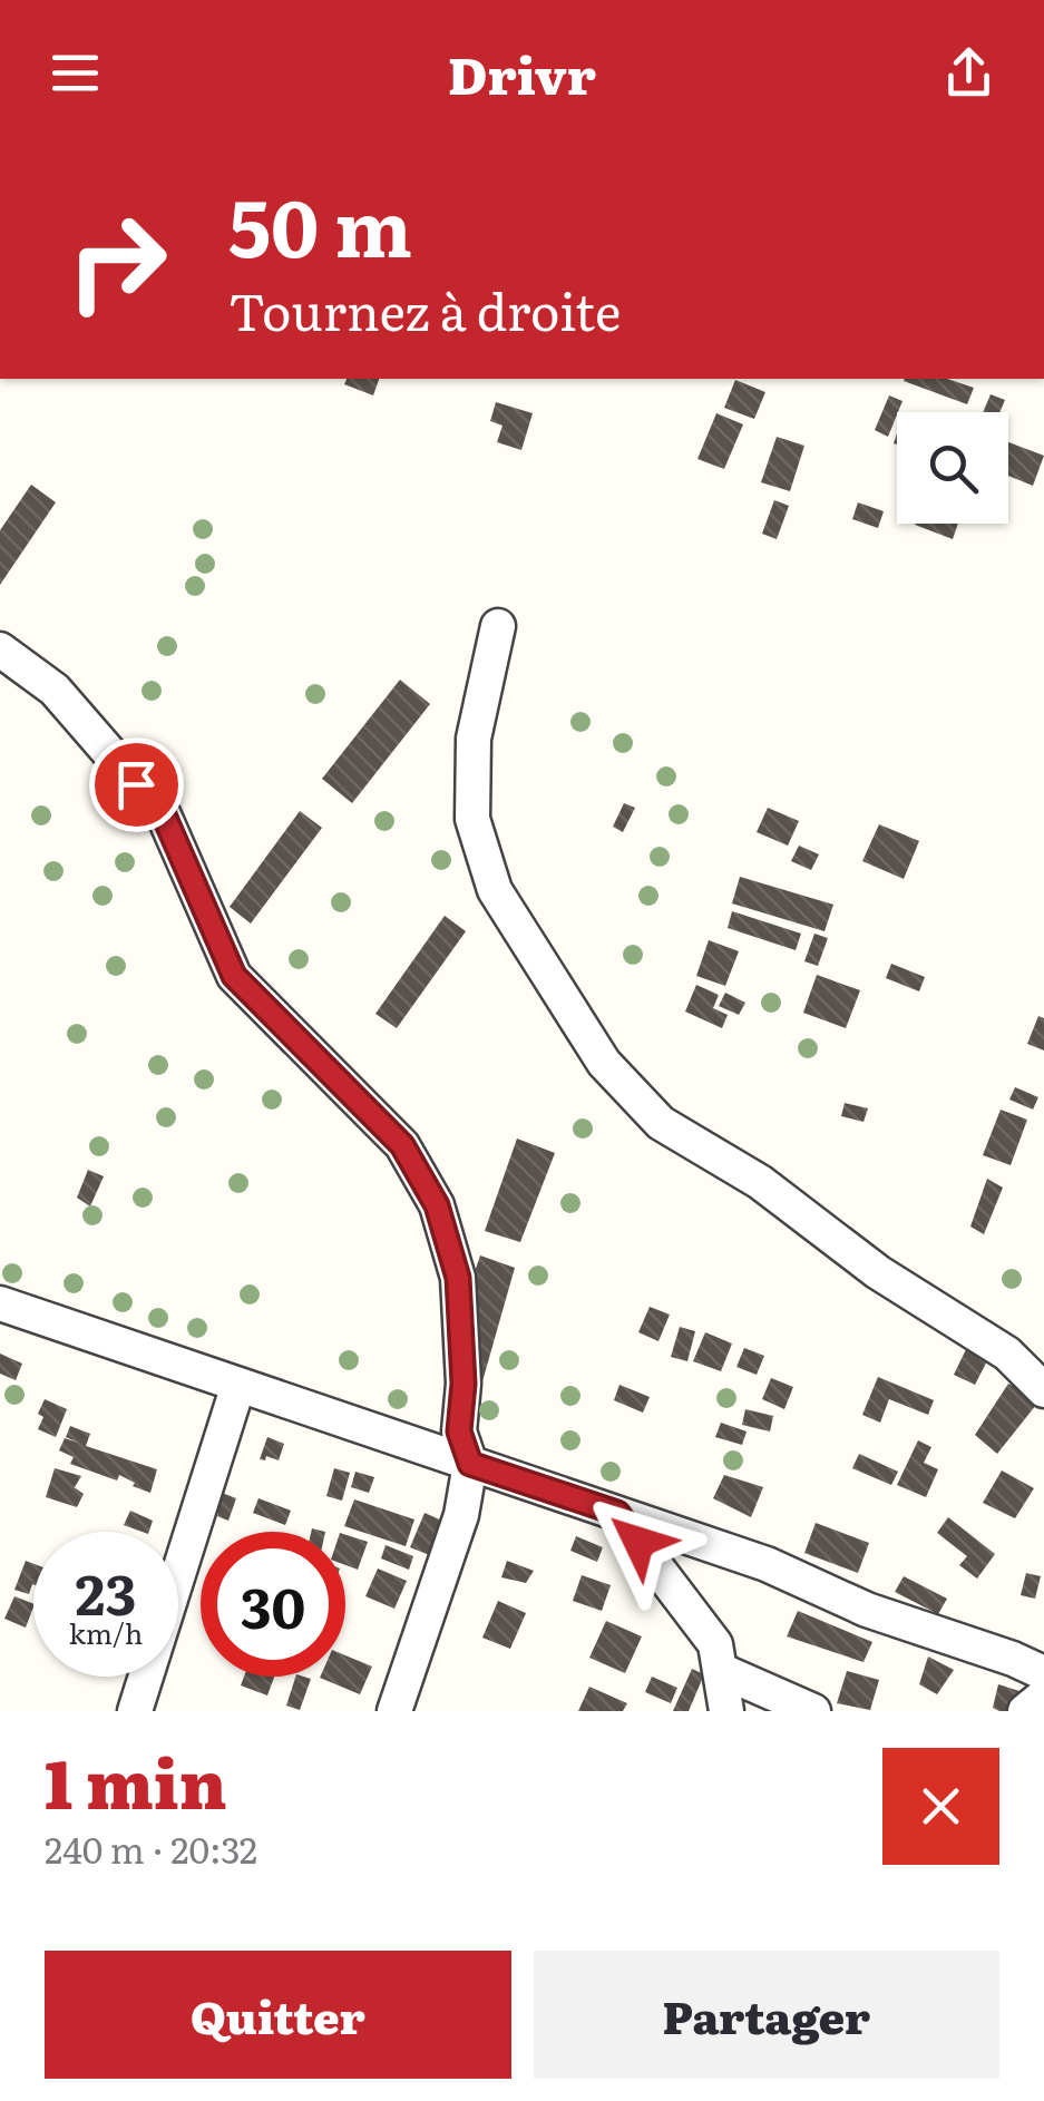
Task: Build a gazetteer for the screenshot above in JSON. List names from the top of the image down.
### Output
{
  "page": {
    "header": "Drivr",
    "turn": ["50 m", "Tournez à droite"],
    "speed": "23 km/h",
    "limit": "30",
    "heading": ["1 min", "240 m · 20:32"],
    "buttons": ["Quitter", "Partager"]
  }
}
